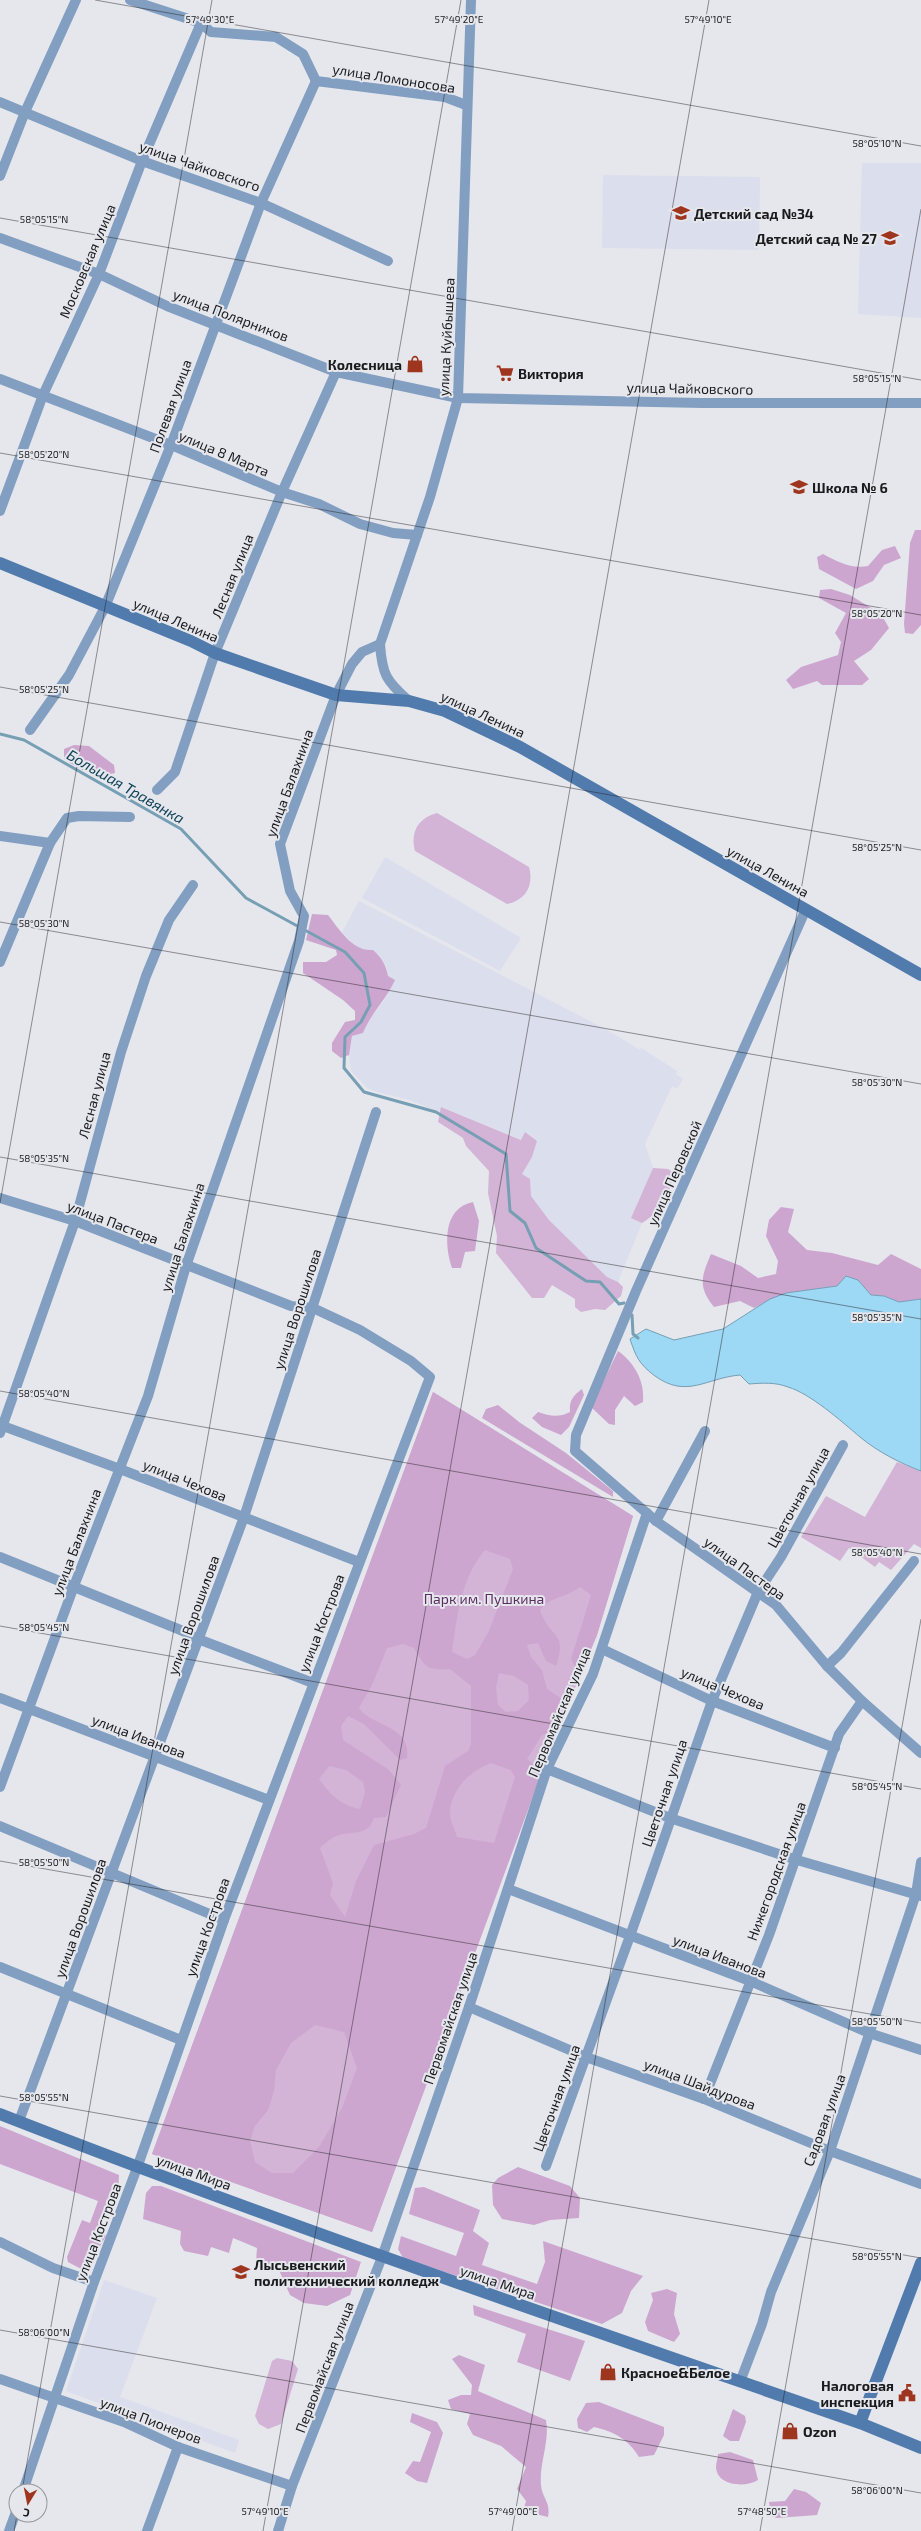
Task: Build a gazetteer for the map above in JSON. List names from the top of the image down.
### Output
{
  "streets": {
    "street": [
      "улица Ломоносова",
      "улица Чайковского",
      "Московская улица",
      "улица Полярников",
      "улица Куйбышева",
      "Полевая улица",
      "улица 8 Марта",
      "Лесная улица",
      "улица Ленина",
      "улица Балахнина",
      "улица Перовской",
      "улица Пастера",
      "улица Ворошилова",
      "улица Чехова",
      "Цветочная улица",
      "улица Кострова",
      "Первомайская улица",
      "улица Иванова",
      "Нижегородская улица",
      "улица Шайдурова",
      "Садовая улица",
      "улица Мира",
      "улица Пионеров"
    ]
  },
  "crossings": [
    ["улица Ломоносова", "Московская улица"],
    ["улица Ломоносова", "улица Куйбышева"],
    ["улица Ломоносова", "Полевая улица"],
    ["улица Чайковского", "Московская улица"],
    ["улица Чайковского", "улица Полярников"],
    ["улица Чайковского", "улица Куйбышева"],
    ["улица Чайковского", "Полевая улица"],
    ["Московская улица", "улица Полярников"],
    ["Московская улица", "улица 8 Марта"],
    ["улица Полярников", "улица Куйбышева"],
    ["улица Полярников", "Полевая улица"],
    ["улица Полярников", "Лесная улица"],
    ["улица Куйбышева", "улица 8 Марта"],
    ["улица Куйбышева", "улица Ленина"],
    ["улица Куйбышева", "улица Балахнина"],
    ["Полевая улица", "улица 8 Марта"],
    ["Полевая улица", "улица Ленина"],
    ["улица 8 Марта", "Лесная улица"],
    ["Лесная улица", "улица Ленина"],
    ["Лесная улица", "улица Пастера"],
    ["Лесная улица", "улица Чехова"],
    ["улица Ленина", "улица Балахнина"],
    ["улица Ленина", "улица Перовской"],
    ["улица Балахнина", "улица Пастера"],
    ["улица Балахнина", "улица Чехова"],
    ["улица Балахнина", "улица Иванова"],
    ["улица Перовской", "улица Пастера"],
    ["улица Пастера", "улица Ворошилова"],
    ["улица Пастера", "Цветочная улица"],
    ["улица Пастера", "улица Кострова"],
    ["улица Пастера", "Первомайская улица"],
    ["улица Пастера", "Нижегородская улица"],
    ["улица Ворошилова", "улица Чехова"],
    ["улица Ворошилова", "улица Иванова"],
    ["улица Ворошилова", "улица Мира"],
    ["улица Чехова", "Цветочная улица"],
    ["улица Чехова", "улица Кострова"],
    ["улица Чехова", "Первомайская улица"],
    ["улица Чехова", "Нижегородская улица"],
    ["Цветочная улица", "улица Иванова"],
    ["Цветочная улица", "улица Шайдурова"],
    ["улица Кострова", "улица Иванова"],
    ["улица Кострова", "улица Мира"],
    ["улица Кострова", "улица Пионеров"],
    ["Первомайская улица", "улица Иванова"],
    ["Первомайская улица", "улица Шайдурова"],
    ["Первомайская улица", "улица Мира"],
    ["Первомайская улица", "улица Пионеров"],
    ["улица Иванова", "Нижегородская улица"],
    ["улица Иванова", "Садовая улица"],
    ["Нижегородская улица", "улица Шайдурова"],
    ["улица Шайдурова", "Садовая улица"],
    ["Садовая улица", "улица Мира"]
  ],
  "water": ["Большая Травянка"],
  "parks": ["Парк им. Пушкина"],
  "places": {
    "school or university": [
      "Детский сад №34",
      "Детский сад № 27",
      "Школа № 6",
      "Лысьвенский политехнический колледж"
    ],
    "shop": ["Колесница", "Красное&Белое", "Ozon"],
    "supermarket": ["Виктория"],
    "public building": ["Налоговая инспекция"]
  },
  "north": "bottom",
  "coordinates": [
    "57°49'30\"E",
    "57°49'20\"E",
    "57°49'10\"E",
    "58°05'10\"N",
    "58°05'15\"N",
    "58°05'20\"N",
    "58°05'25\"N",
    "58°05'30\"N",
    "58°05'35\"N",
    "58°05'40\"N",
    "58°05'45\"N",
    "58°05'50\"N",
    "58°05'55\"N",
    "58°06'00\"N",
    "57°49'00\"E",
    "57°48'50\"E"
  ]
}
